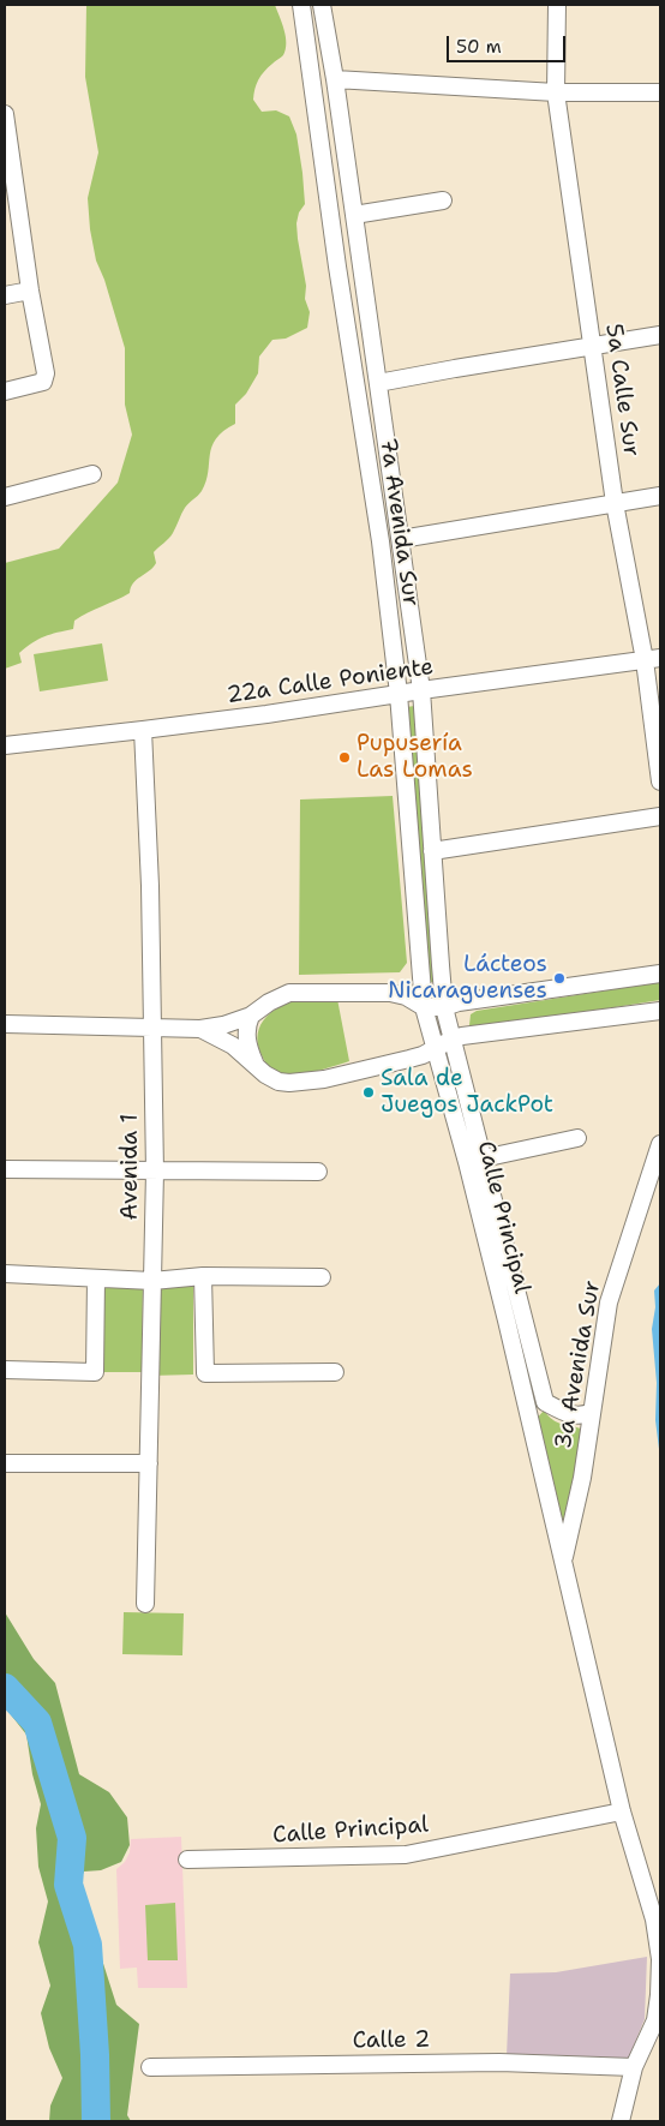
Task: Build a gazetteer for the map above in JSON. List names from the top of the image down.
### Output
{
  "streets": {
    "street": [
      "5a Calle Sur",
      "7a Avenida Sur",
      "22a Calle Poniente",
      "Avenida 1",
      "Calle Principal",
      "3a Avenida Sur",
      "Calle 2"
    ]
  },
  "crossings": [
    ["5a Calle Sur", "22a Calle Poniente"],
    ["7a Avenida Sur", "22a Calle Poniente"],
    ["7a Avenida Sur", "Calle Principal"],
    ["22a Calle Poniente", "Avenida 1"],
    ["Calle Principal", "3a Avenida Sur"],
    ["Calle Principal", "Calle 2"]
  ],
  "places": ["Pupusería Las Lomas", "Lácteos Nicaraguenses", "Sala de Juegos JackPot"],
  "scale_bar": "50 m"
}
